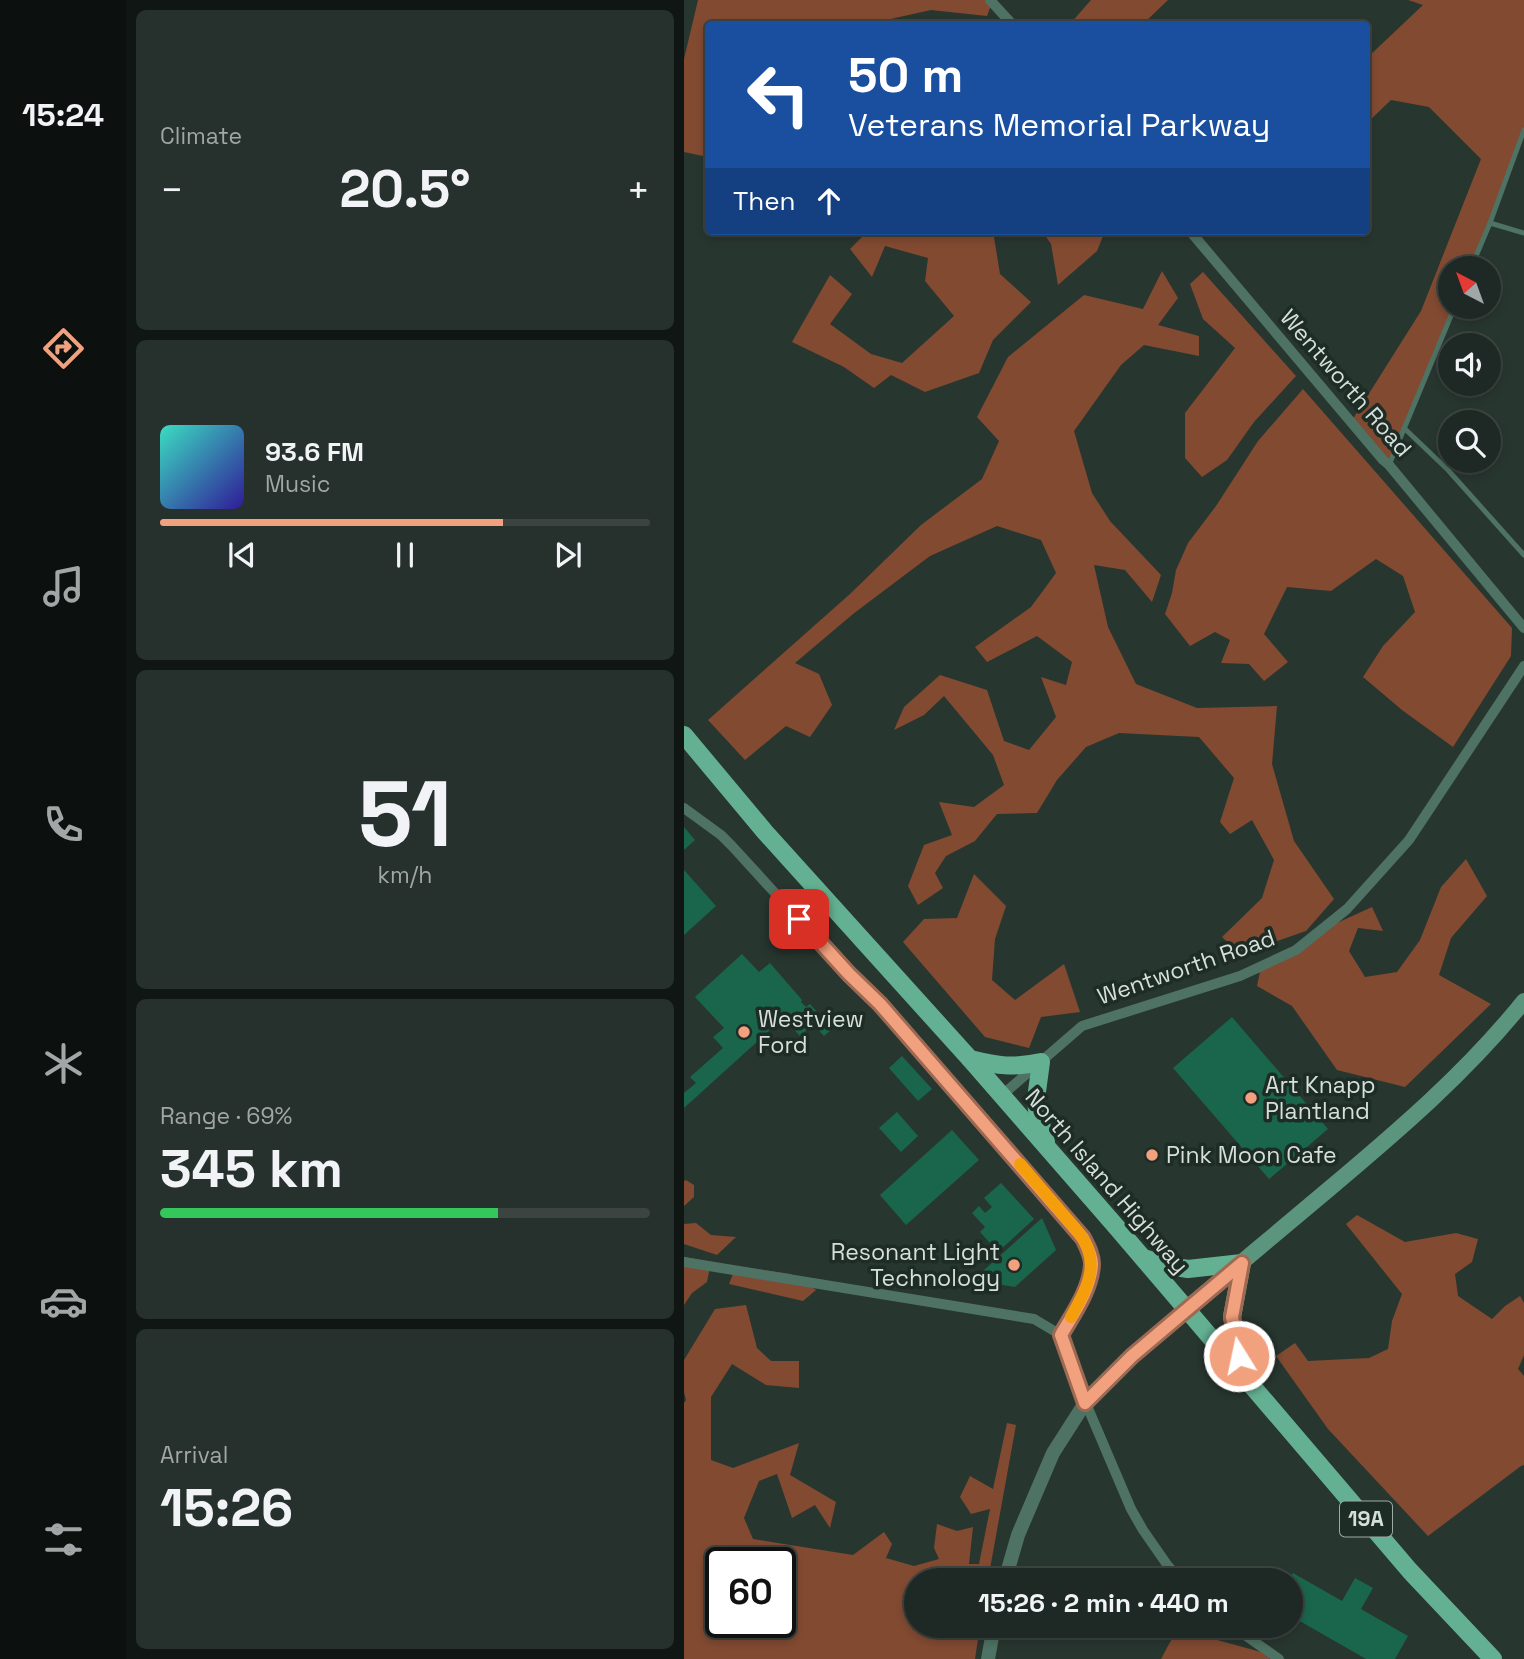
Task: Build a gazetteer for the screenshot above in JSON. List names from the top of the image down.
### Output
{
  "streets": {
    "main road": ["North Island Highway", "19A"],
    "street": ["Wentworth Road"]
  },
  "crossings": [
    ["Wentworth Road", "North Island Highway"]
  ],
  "places": [
    "Westview Ford",
    "Art Knapp Plantland",
    "Pink Moon Cafe",
    "Resonant Light Technology"
  ],
  "north": "top left",
  "page": {
    "tabs": "15:24",
    "tile": [
      "Climate",
      ["51", "km/h"],
      ["Range · 69%", "345 km"],
      ["Arrival", "15:26"]
    ],
    "turn": ["50 m", "Veterans Memorial Parkway"],
    "heat": ["−", "20.5°", "+"],
    "then": "Then",
    "song": ["93.6 FM", "Music"],
    "limit": "60",
    "trip": "15:26 · 2 min · 440 m"
  }
}
